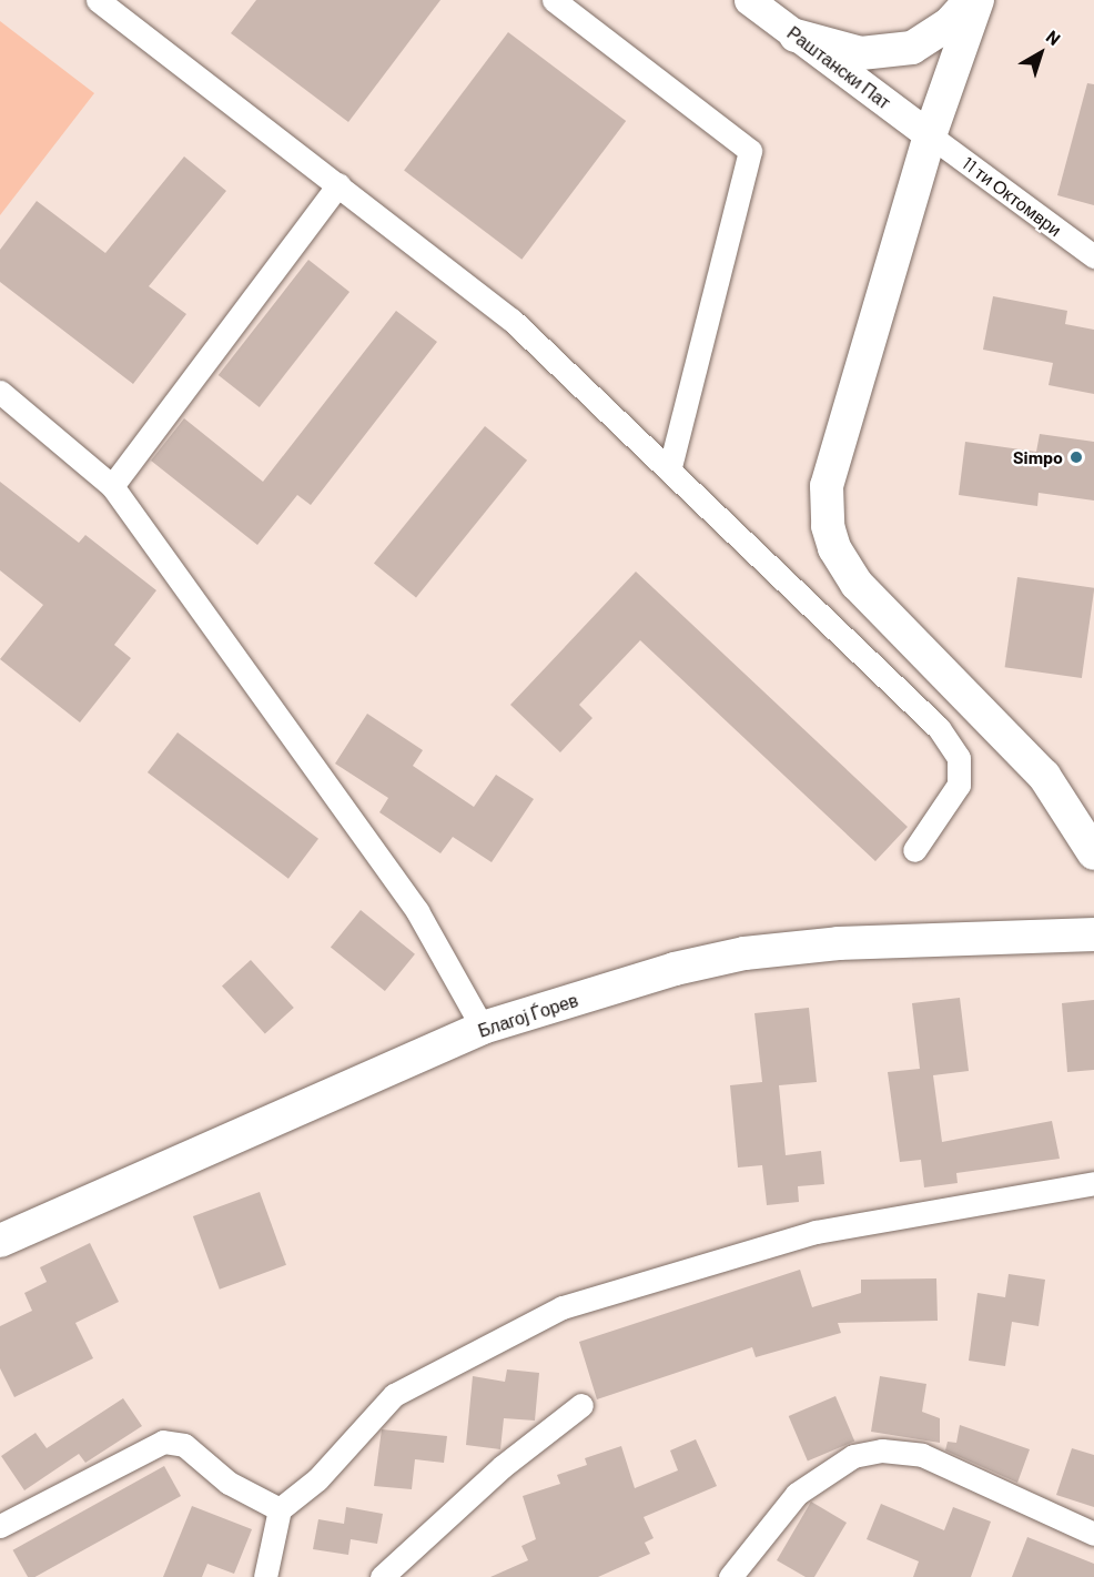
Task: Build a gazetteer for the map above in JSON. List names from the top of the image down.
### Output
{
  "streets": {
    "main road": ["Благој Ѓорев"],
    "street": ["Раштански Пат", "11 ти Октомври"]
  },
  "crossings": [
    ["Раштански Пат", "11 ти Октомври"]
  ],
  "places": ["Simpo"],
  "north": "top right"
}
